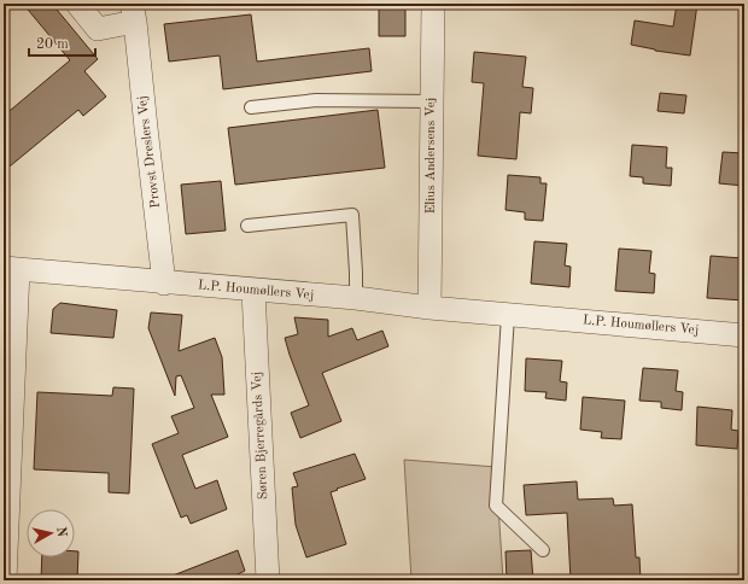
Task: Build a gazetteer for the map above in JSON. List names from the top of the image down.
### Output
{
  "streets": {
    "street": [
      "Provst Dreslers Vej",
      "Elius Andersens Vej",
      "L.P. Houmøllers Vej",
      "Søren Bjerregårds Vej"
    ]
  },
  "crossings": [
    ["Provst Dreslers Vej", "L.P. Houmøllers Vej"],
    ["Elius Andersens Vej", "L.P. Houmøllers Vej"],
    ["L.P. Houmøllers Vej", "Søren Bjerregårds Vej"]
  ],
  "scale_bar": "20 m",
  "north": "right"
}
